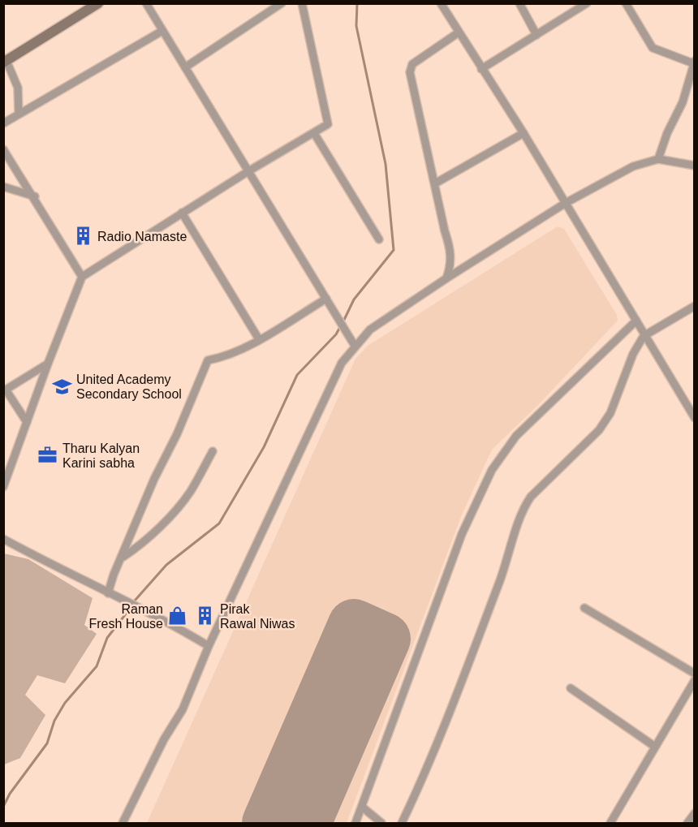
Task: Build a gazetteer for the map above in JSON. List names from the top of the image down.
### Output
{
  "places": {
    "building": ["Radio Namaste", "Pirak Rawal Niwas"],
    "school or university": ["United Academy Secondary School"],
    "office": ["Tharu Kalyan Karini sabha"],
    "shop": ["Raman Fresh House"]
  }
}
